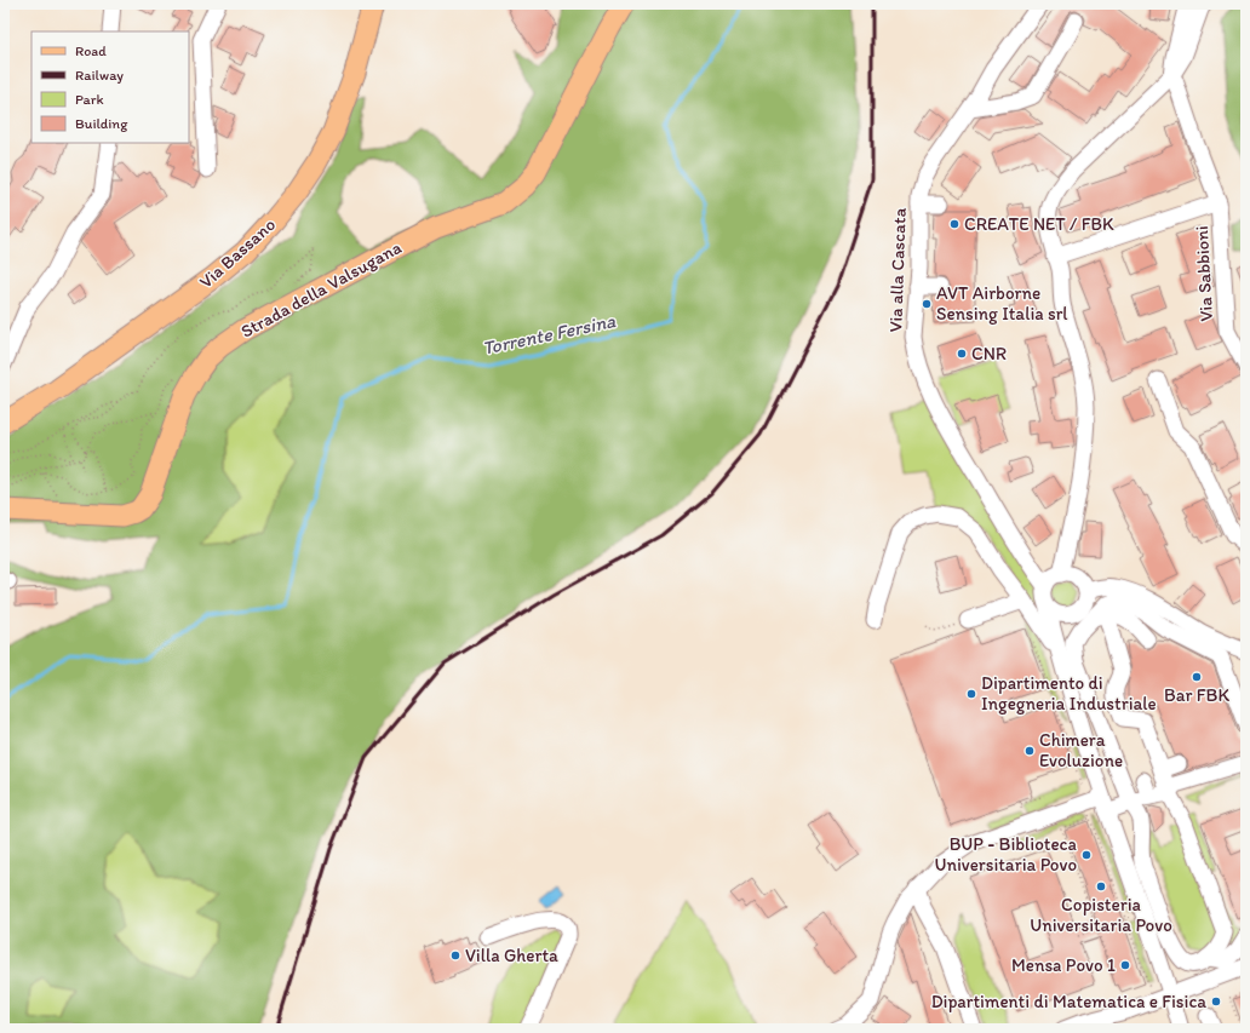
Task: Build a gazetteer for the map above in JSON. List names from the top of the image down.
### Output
{
  "streets": {
    "main road": ["Via Bassano", "Strada della Valsugana"],
    "street": ["Via alla Cascata", "Via Sabbioni"]
  },
  "water": ["Torrente Fersina"],
  "places": [
    "CREATE NET / FBK",
    "AVT Airborne Sensing Italia srl",
    "CNR",
    "Bar FBK",
    "Dipartimento di Ingegneria Industriale",
    "Chimera Evoluzione",
    "BUP - Biblioteca Universitaria Povo",
    "Copisteria Universitaria Povo",
    "Villa Gherta",
    "Mensa Povo 1",
    "Dipartimenti di Matematica e Fisica"
  ],
  "legend": [
    "Road",
    "Railway",
    "Park",
    "Building"
  ]
}
